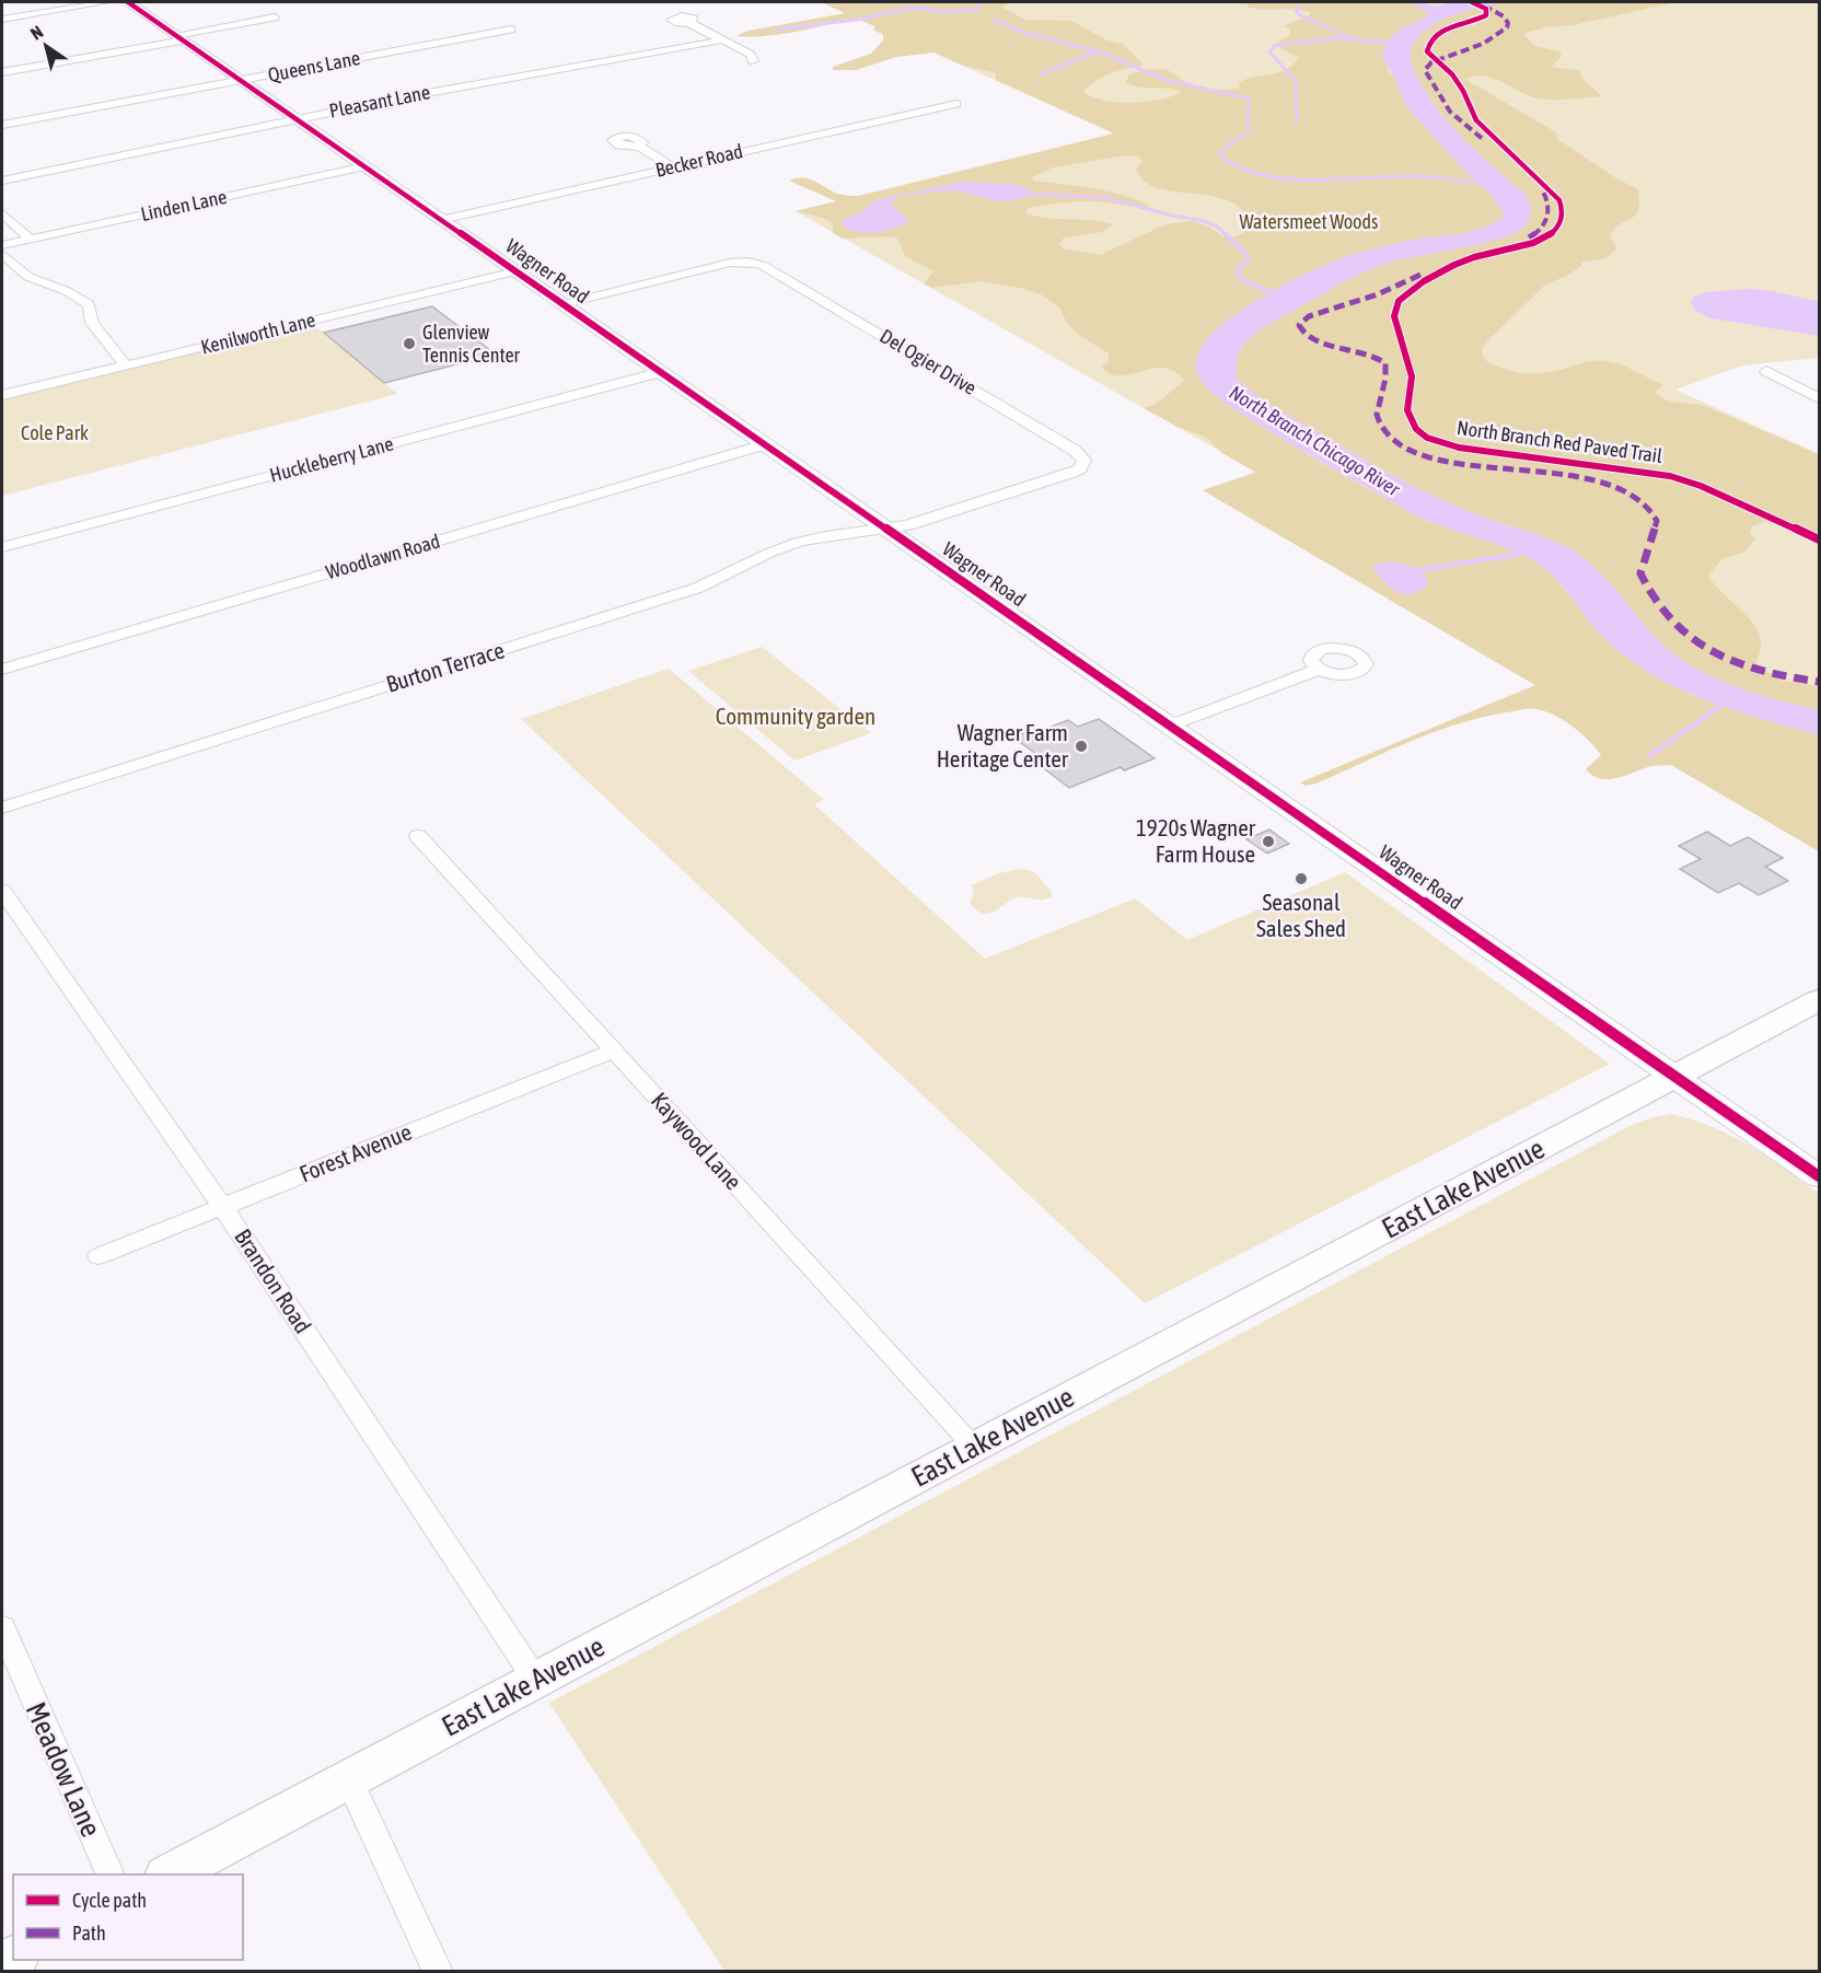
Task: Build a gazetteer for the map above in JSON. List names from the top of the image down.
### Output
{
  "streets": {
    "main road": ["East Lake Avenue"],
    "street": [
      "Queens Lane",
      "Pleasant Lane",
      "Becker Road",
      "Linden Lane",
      "Wagner Road",
      "Kenilworth Lane",
      "Del Ogier Drive",
      "Huckleberry Lane",
      "Woodlawn Road",
      "Burton Terrace",
      "Kaywood Lane",
      "Forest Avenue",
      "Brandon Road",
      "Meadow Lane"
    ],
    "cycle path": ["North Branch Red Paved Trail"]
  },
  "crossings": [
    ["Queens Lane", "Wagner Road"],
    ["Pleasant Lane", "Wagner Road"],
    ["Becker Road", "Wagner Road"],
    ["Linden Lane", "Wagner Road"],
    ["Wagner Road", "Kenilworth Lane"],
    ["Wagner Road", "Del Ogier Drive"],
    ["Wagner Road", "Huckleberry Lane"],
    ["Wagner Road", "Woodlawn Road"],
    ["Wagner Road", "Burton Terrace"],
    ["Wagner Road", "East Lake Avenue"],
    ["Del Ogier Drive", "Burton Terrace"],
    ["Kaywood Lane", "Forest Avenue"],
    ["Kaywood Lane", "East Lake Avenue"],
    ["Forest Avenue", "Brandon Road"],
    ["East Lake Avenue", "Brandon Road"]
  ],
  "water": ["North Branch Chicago River"],
  "parks": ["Watersmeet Woods", "Cole Park", "Community garden"],
  "places": [
    "Glenview Tennis Center",
    "Wagner Farm Heritage Center",
    "1920s Wagner Farm House",
    "Seasonal Sales Shed"
  ],
  "legend": ["Cycle path", "Path"],
  "north": "top left"
}
